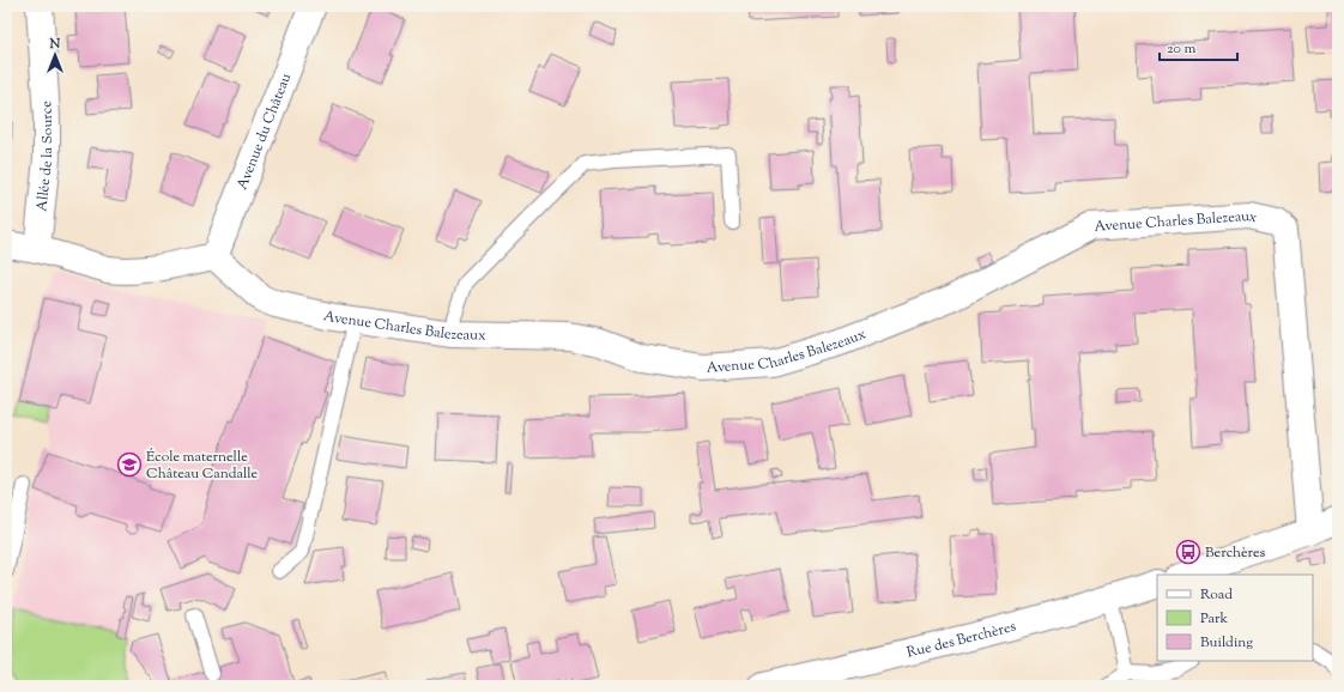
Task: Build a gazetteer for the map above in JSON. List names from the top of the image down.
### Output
{
  "streets": {
    "street": [
      "Avenue du Château",
      "Allée de la Source",
      "Avenue Charles Balezeaux",
      "Rue des Berchères"
    ]
  },
  "crossings": [
    ["Avenue du Château", "Avenue Charles Balezeaux"]
  ],
  "places": {
    "school or university": ["École maternelle Château Candalle"],
    "bus stop": ["Berchères"]
  },
  "legend": ["Road", "Park", "Building"],
  "scale_bar": "20 m",
  "north": "top"
}
